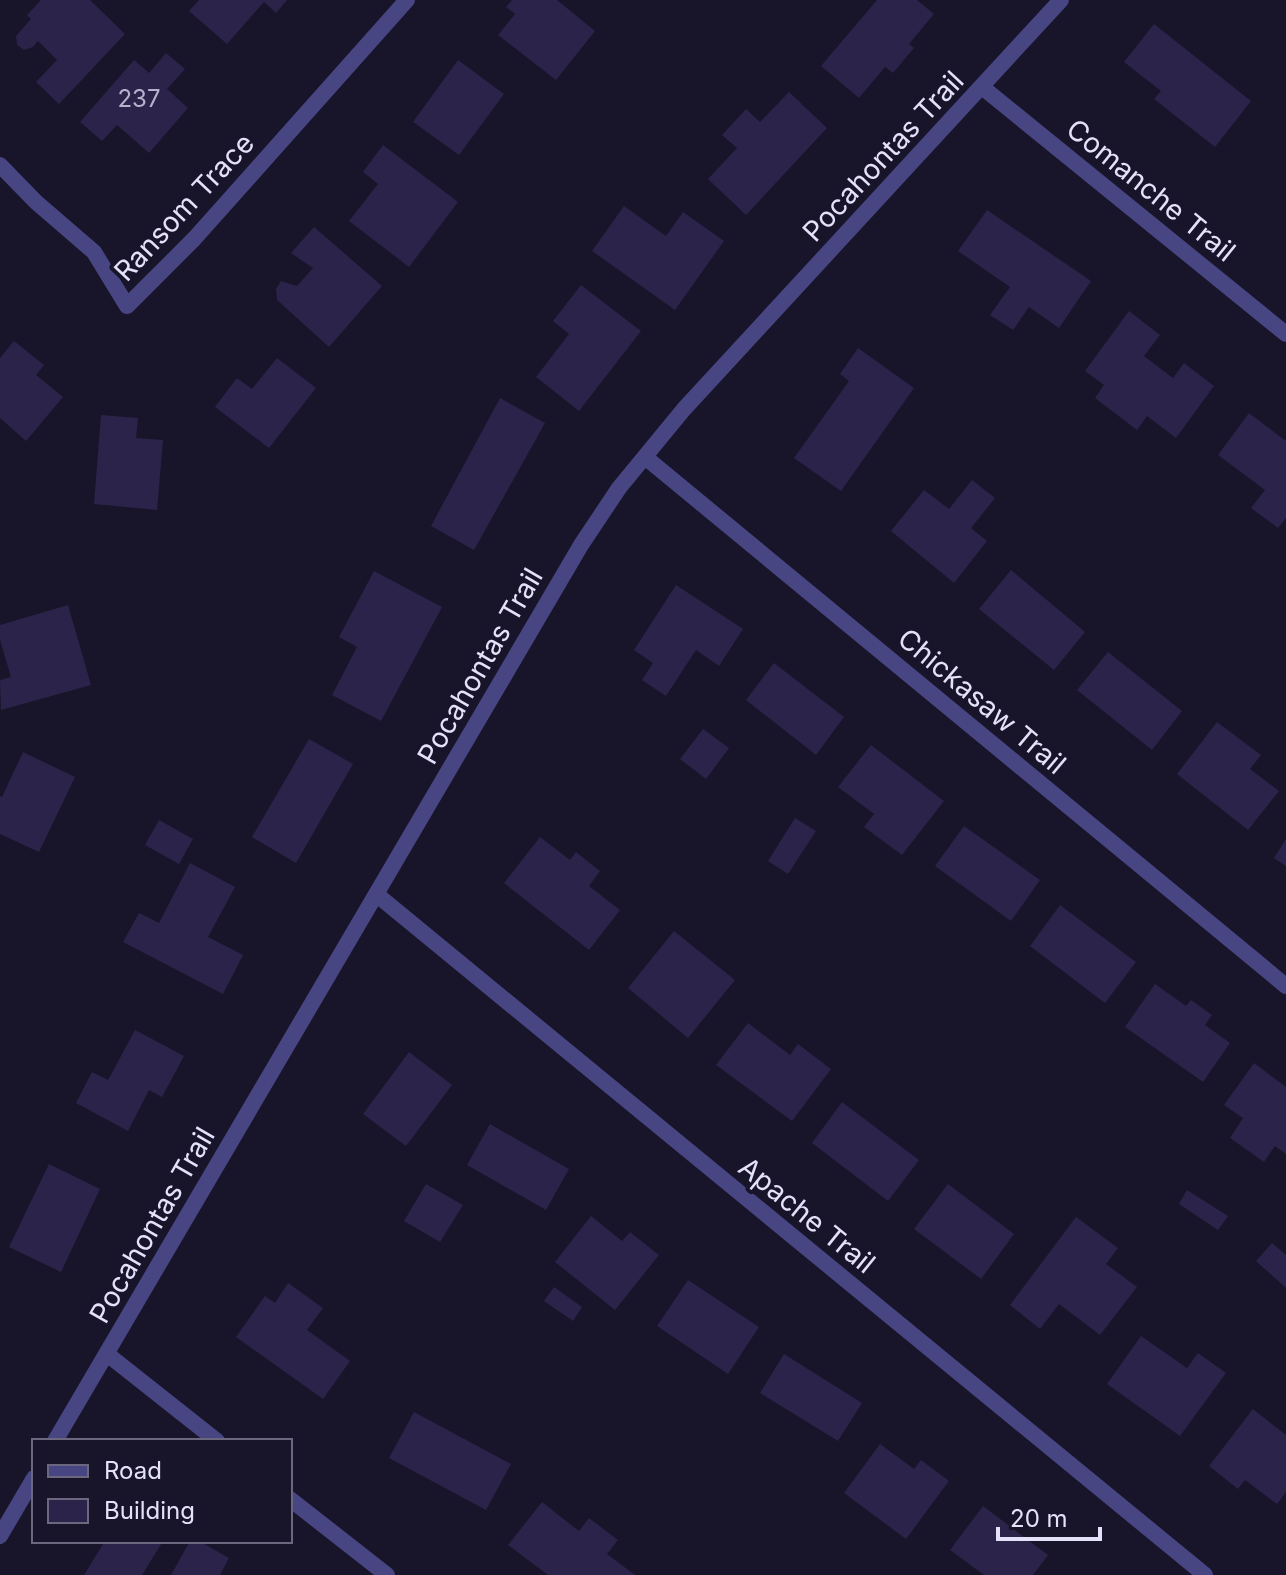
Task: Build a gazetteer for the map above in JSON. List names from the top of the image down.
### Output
{
  "streets": {
    "street": [
      "Pocahontas Trail",
      "Comanche Trail",
      "Ransom Trace",
      "Chickasaw Trail",
      "Apache Trail"
    ]
  },
  "crossings": [
    ["Pocahontas Trail", "Comanche Trail"],
    ["Pocahontas Trail", "Chickasaw Trail"],
    ["Pocahontas Trail", "Apache Trail"]
  ],
  "house_numbers": ["237"],
  "legend": ["Road", "Building"],
  "scale_bar": "20 m"
}
